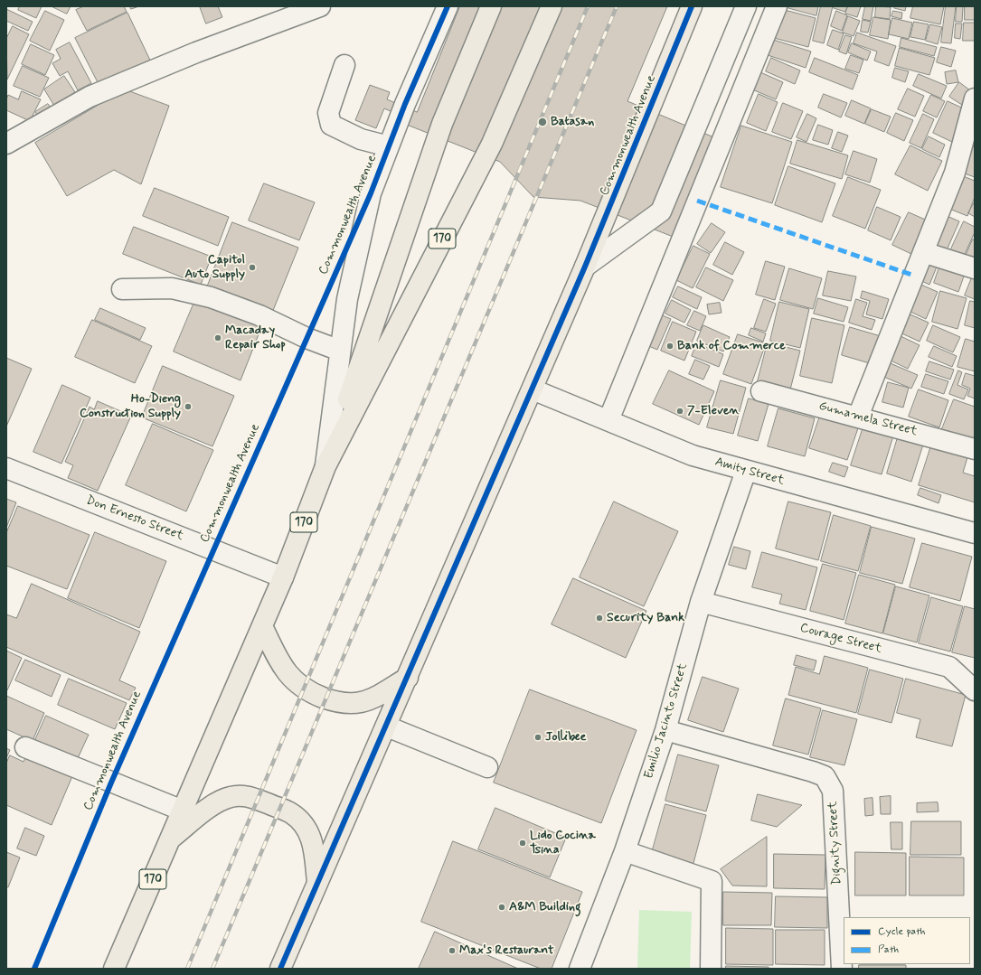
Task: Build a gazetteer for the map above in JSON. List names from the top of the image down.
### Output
{
  "streets": {
    "main road": ["Commonwealth Avenue", "170"],
    "street": [
      "Gumamela Street",
      "Amity Street",
      "Don Ernesto Street",
      "Courage Street",
      "Emilio Jacinto Street",
      "Dignity Street"
    ]
  },
  "crossings": [
    ["Commonwealth Avenue", "Amity Street"],
    ["Commonwealth Avenue", "Don Ernesto Street"],
    ["Amity Street", "Emilio Jacinto Street"],
    ["Courage Street", "Emilio Jacinto Street"],
    ["Emilio Jacinto Street", "Dignity Street"]
  ],
  "places": [
    "Batasan",
    "Capitol Auto Supply",
    "Macaday Repair Shop",
    "Bank of Commerce",
    "Ho-Dieng Construction Supply",
    "7-Eleven",
    "Security Bank",
    "Jollibee",
    "Lido Cocina Tsina",
    "A&M Building",
    "Max's Restaurant"
  ],
  "legend": ["Cycle path", "Path"]
}
